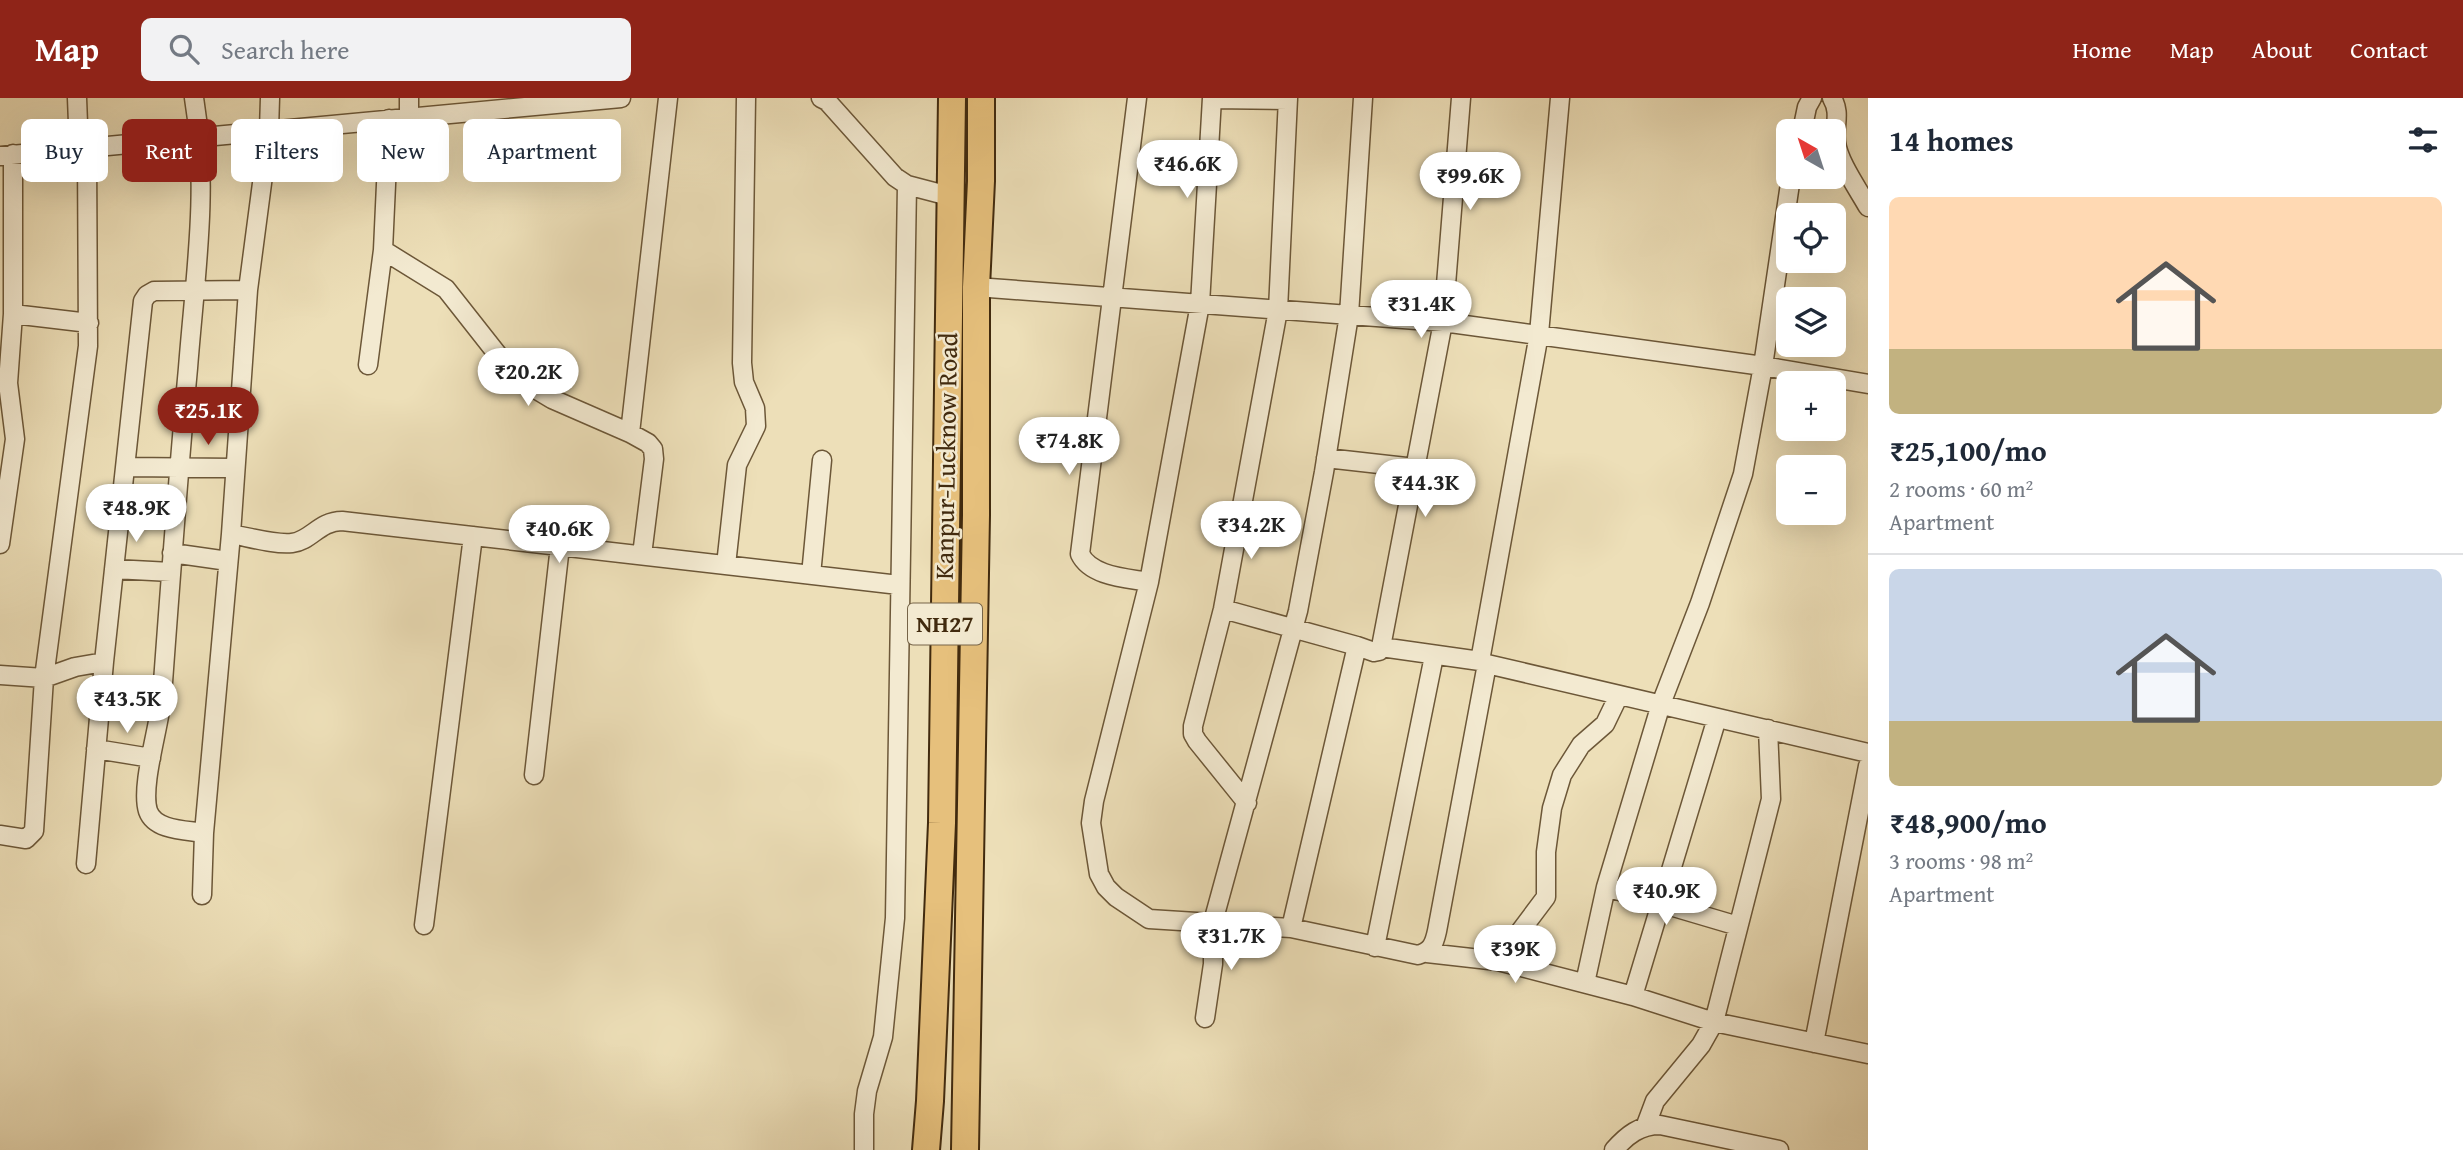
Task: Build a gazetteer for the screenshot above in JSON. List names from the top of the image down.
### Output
{
  "streets": {
    "highway": ["Kanpur-Lucknow Road", "NH27"]
  },
  "north": "top left",
  "page": {
    "header": "Map",
    "search": "Search here",
    "nav": [
      "Home",
      "Map",
      "About",
      "Contact"
    ],
    "heading": "14 homes",
    "map_buttons": ["+", "−"],
    "chip": [
      "Buy",
      "Rent",
      "Filters",
      "New",
      "Apartment"
    ],
    "price": [
      "₹46.6K",
      "₹99.6K",
      "₹31.4K",
      "₹20.2K",
      "₹25.1K",
      "₹74.8K",
      "₹44.3K",
      "₹48.9K",
      "₹34.2K",
      "₹40.6K",
      "₹43.5K",
      "₹40.9K",
      "₹31.7K",
      "₹39K"
    ],
    "list": [
      {
        "name": "₹25,100/mo",
        "note": "2 rooms · 60 m² · Apartment"
      },
      {
        "name": "₹48,900/mo",
        "note": "3 rooms · 98 m² · Apartment"
      }
    ]
  }
}
